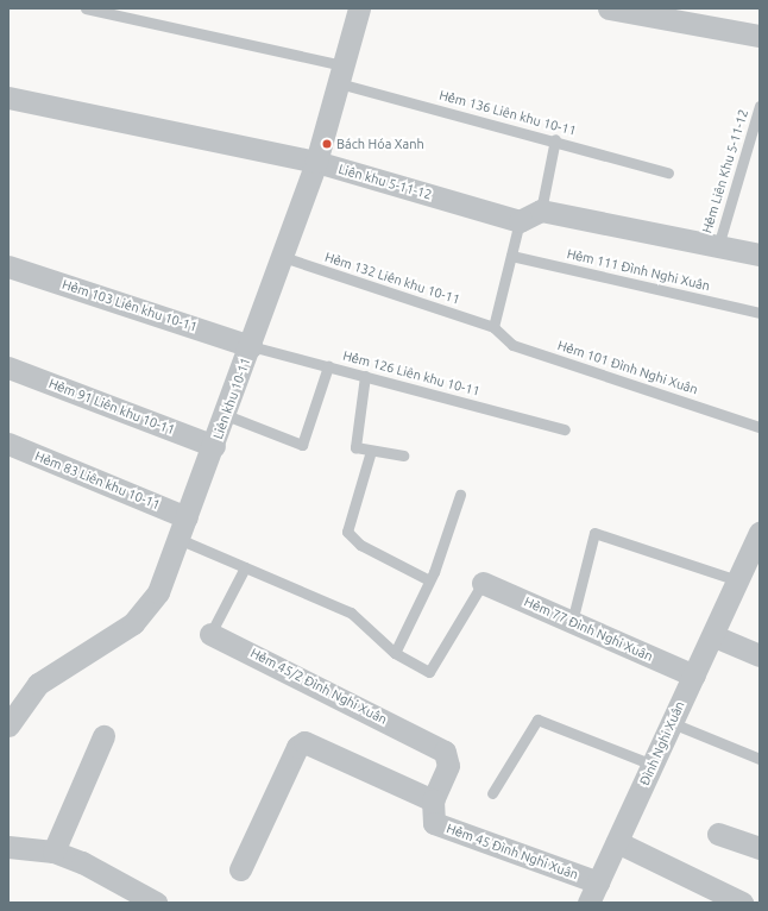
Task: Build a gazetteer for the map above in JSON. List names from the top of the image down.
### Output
{
  "streets": {
    "street": [
      "Liên khu 5-11-12",
      "Hẻm 103 Liên khu 10-11",
      "Liên khu 10-11",
      "Hẻm 91 Liên khu 10-11",
      "Hẻm 83 Liên khu 10-11",
      "Hẻm 77 Đình Nghi Xuân",
      "Hẻm 45/2 Đình Nghi Xuân",
      "Đình Nghi Xuân",
      "Hẻm 45 Đình Nghi Xuân"
    ],
    "lane": [
      "Hẻm 136 Liên khu 10-11",
      "Hẻm Liên Khu 5-11-12",
      "Hẻm 111 Đình Nghi Xuân",
      "Hẻm 132 Liên khu 10-11",
      "Hẻm 101 Đình Nghi Xuân",
      "Hẻm 126 Liên khu 10-11"
    ]
  },
  "crossings": [
    ["Hẻm 136 Liên khu 10-11", "Liên khu 10-11"],
    ["Liên khu 5-11-12", "Liên khu 10-11"],
    ["Hẻm 132 Liên khu 10-11", "Hẻm 101 Đình Nghi Xuân"],
    ["Hẻm 132 Liên khu 10-11", "Liên khu 10-11"],
    ["Hẻm 103 Liên khu 10-11", "Hẻm 126 Liên khu 10-11"],
    ["Hẻm 103 Liên khu 10-11", "Liên khu 10-11"],
    ["Hẻm 126 Liên khu 10-11", "Liên khu 10-11"],
    ["Liên khu 10-11", "Hẻm 91 Liên khu 10-11"],
    ["Liên khu 10-11", "Hẻm 83 Liên khu 10-11"],
    ["Hẻm 77 Đình Nghi Xuân", "Đình Nghi Xuân"],
    ["Hẻm 45/2 Đình Nghi Xuân", "Hẻm 45 Đình Nghi Xuân"],
    ["Đình Nghi Xuân", "Hẻm 45 Đình Nghi Xuân"]
  ],
  "places": ["Bách Hóa Xanh"]
}
